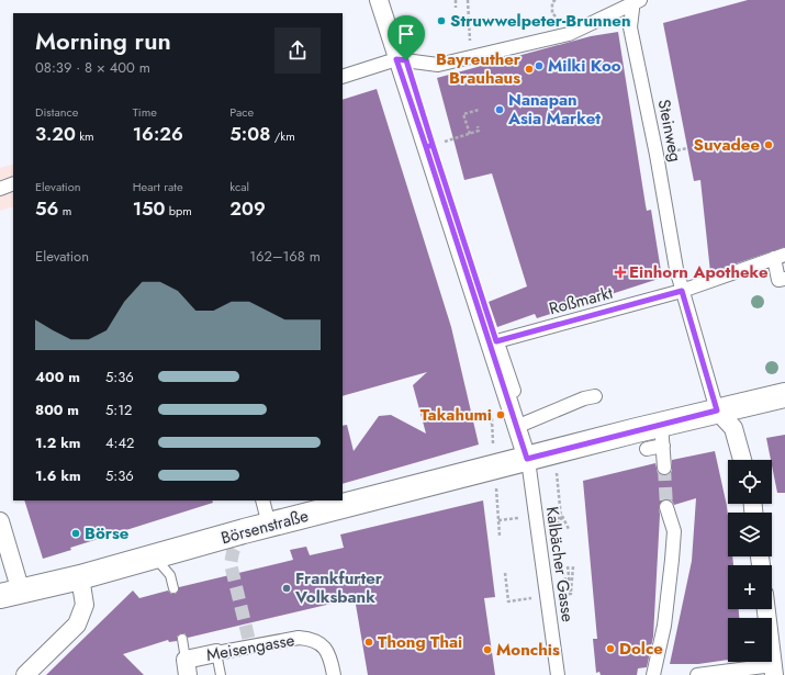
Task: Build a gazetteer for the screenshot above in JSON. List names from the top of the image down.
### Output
{
  "streets": {
    "main road": ["Börsenstraße"],
    "street": [
      "Steinweg",
      "Roßmarkt",
      "Kalbächer Gasse",
      "Meisengasse"
    ]
  },
  "crossings": [
    ["Steinweg", "Roßmarkt"],
    ["Börsenstraße", "Kalbächer Gasse"]
  ],
  "places": {
    "other": [
      "Struwwelpeter-Brunnen",
      "Milki Koo",
      "Bayreuther Brauhaus",
      "Nanapan Asia Market",
      "Suvadee",
      "Takahumi",
      "Börse",
      "Frankfurter Volksbank",
      "Thong Thai",
      "Dolce",
      "Monchis"
    ],
    "health": ["Einhorn Apotheke"]
  },
  "page": {
    "heading": ["Morning run", "08:39 · 8 × 400 m"],
    "stats": [
      ["Distance", "3.20 km"],
      ["Time", "16:26"],
      ["Pace", "5:08 /km"],
      ["Elevation", "56 m"],
      ["Heart rate", "150 bpm"],
      ["kcal", "209"]
    ],
    "chart": ["Elevation", "162–168 m"],
    "list": [
      {
        "name": "400 m",
        "note": "5:36"
      },
      {
        "name": "800 m",
        "note": "5:12"
      },
      {
        "name": "1.2 km",
        "note": "4:42"
      },
      {
        "name": "1.6 km",
        "note": "5:36"
      }
    ],
    "map_buttons": ["+", "−"]
  }
}
